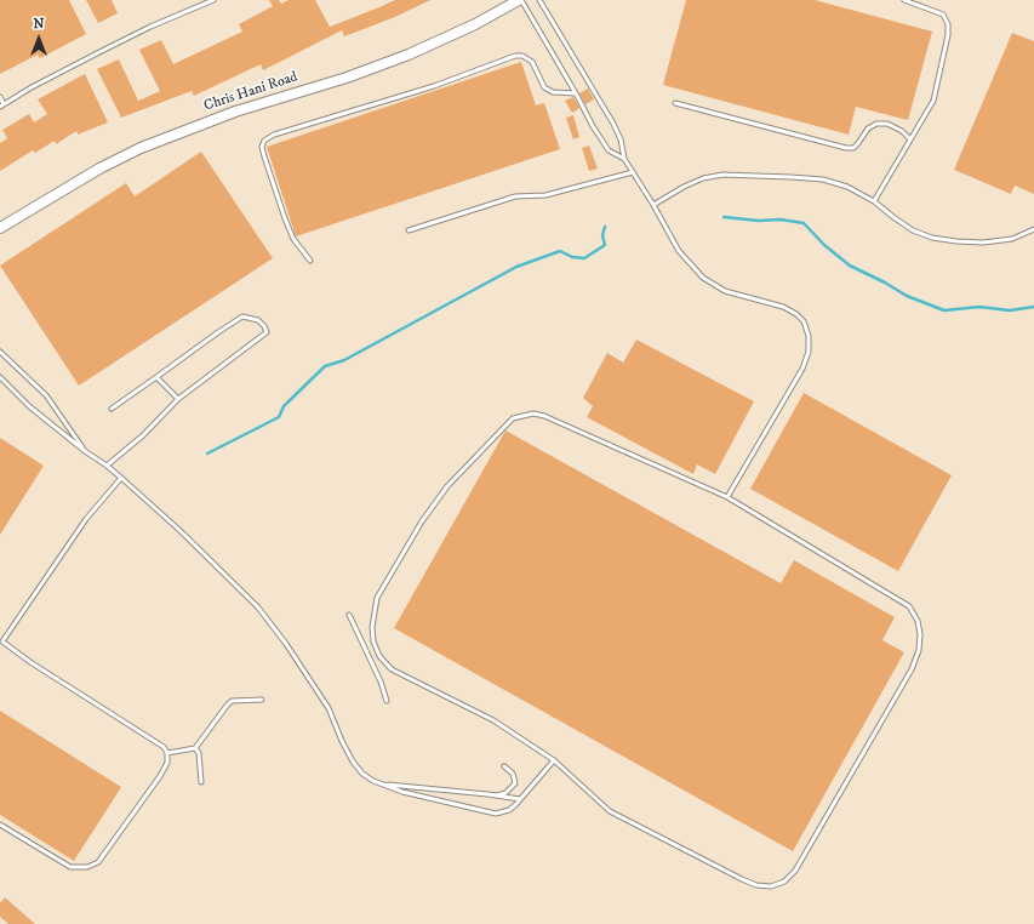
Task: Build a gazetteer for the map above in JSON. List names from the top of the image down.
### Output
{
  "streets": {
    "street": ["Chris Hani Road"]
  },
  "north": "top"
}
